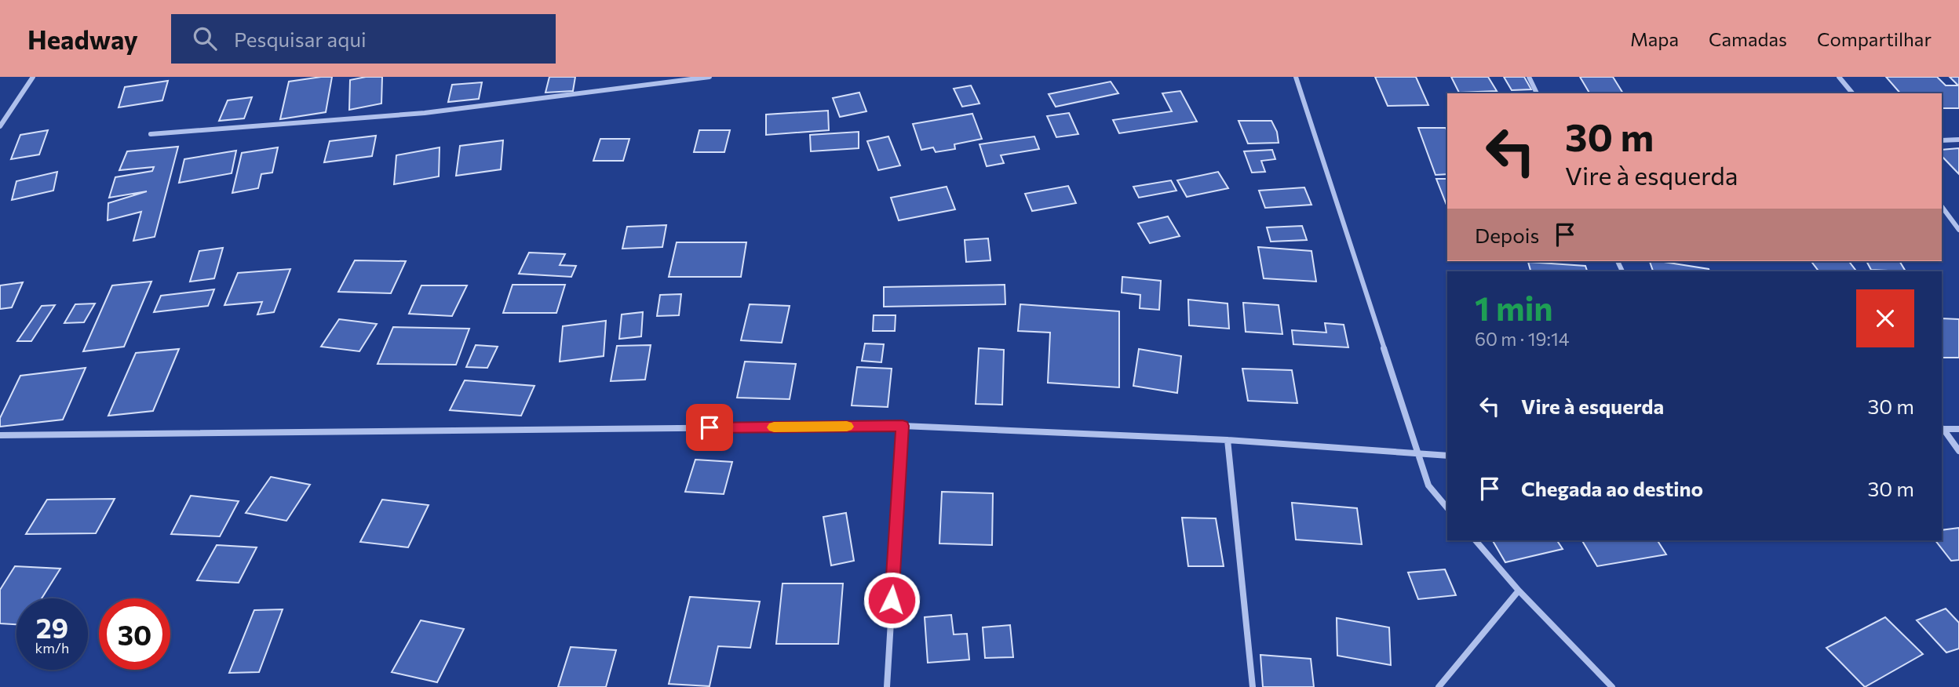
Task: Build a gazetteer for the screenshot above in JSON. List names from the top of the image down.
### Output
{
  "page": {
    "header": "Headway",
    "search": "Pesquisar aqui",
    "nav": ["Mapa", "Camadas", "Compartilhar"],
    "turn": ["30 m", "Vire à esquerda"],
    "then": "Depois",
    "heading": ["1 min", "60 m · 19:14"],
    "list": [
      {
        "name": "Vire à esquerda",
        "value": "30 m"
      },
      {
        "name": "Chegada ao destino",
        "value": "30 m"
      }
    ],
    "speed": "29 km/h",
    "limit": "30"
  }
}
